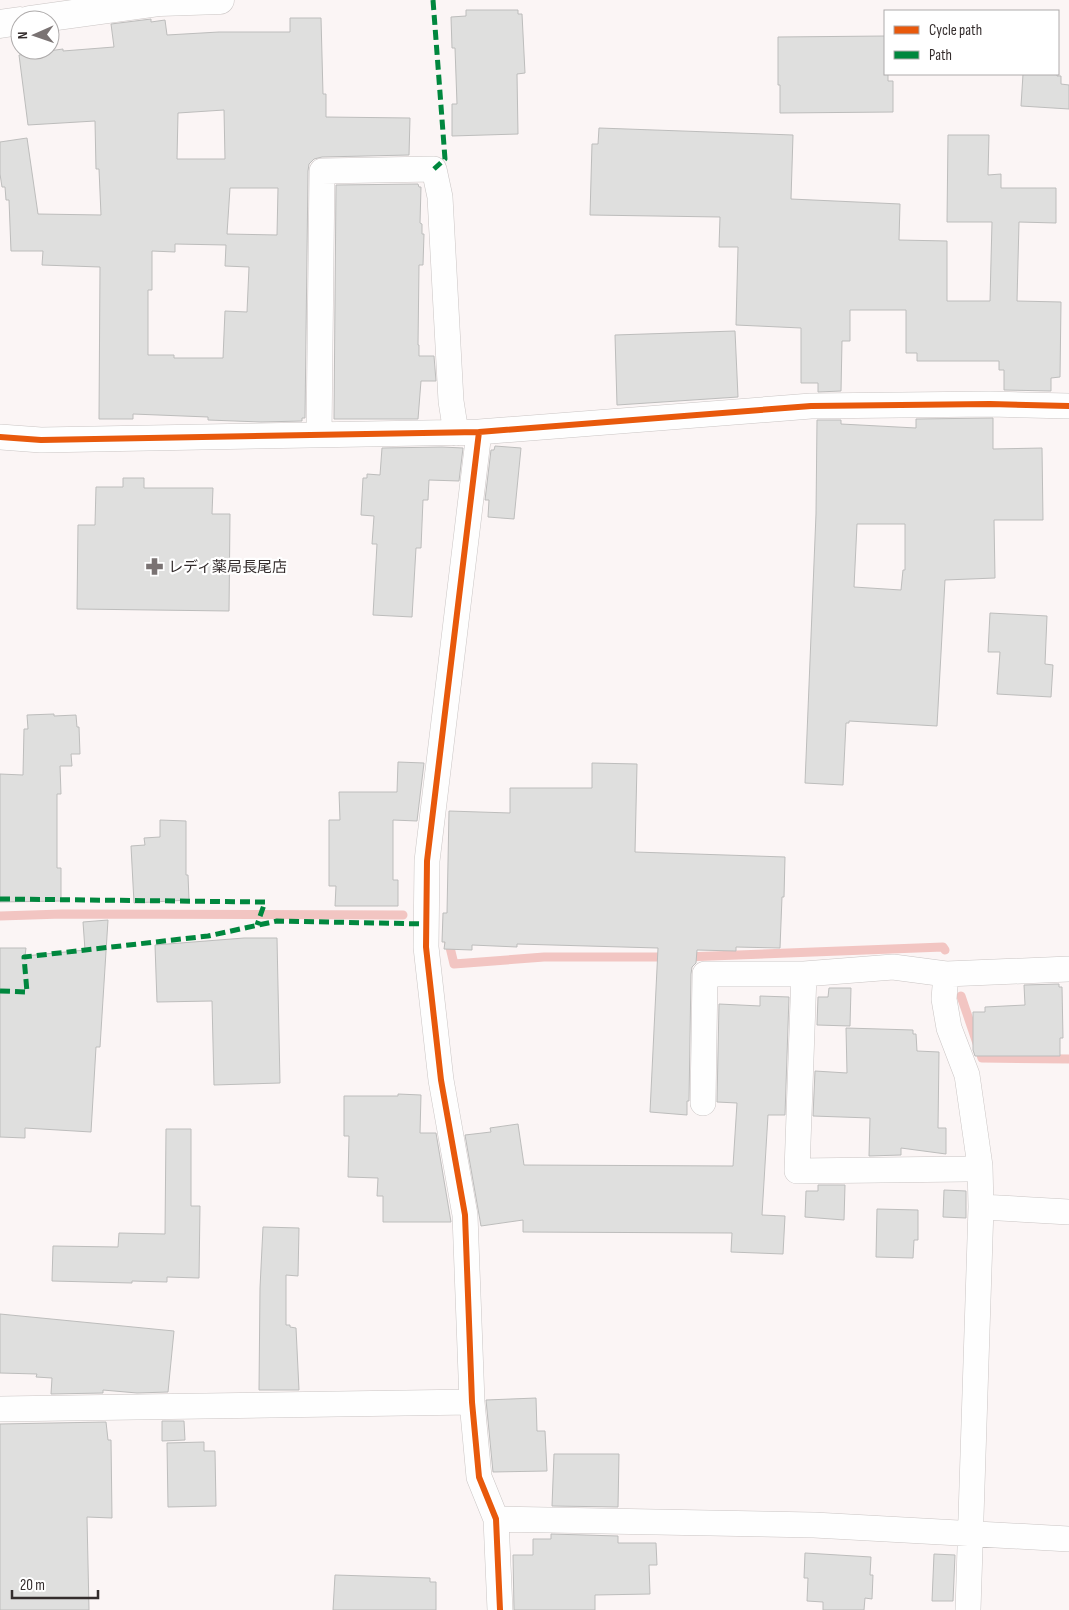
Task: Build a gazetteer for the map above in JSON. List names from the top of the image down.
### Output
{
  "places": {
    "pharmacy": ["レディ薬局長尾店"]
  },
  "legend": ["Cycle path", "Path"],
  "scale_bar": "20 m",
  "north": "left"
}
